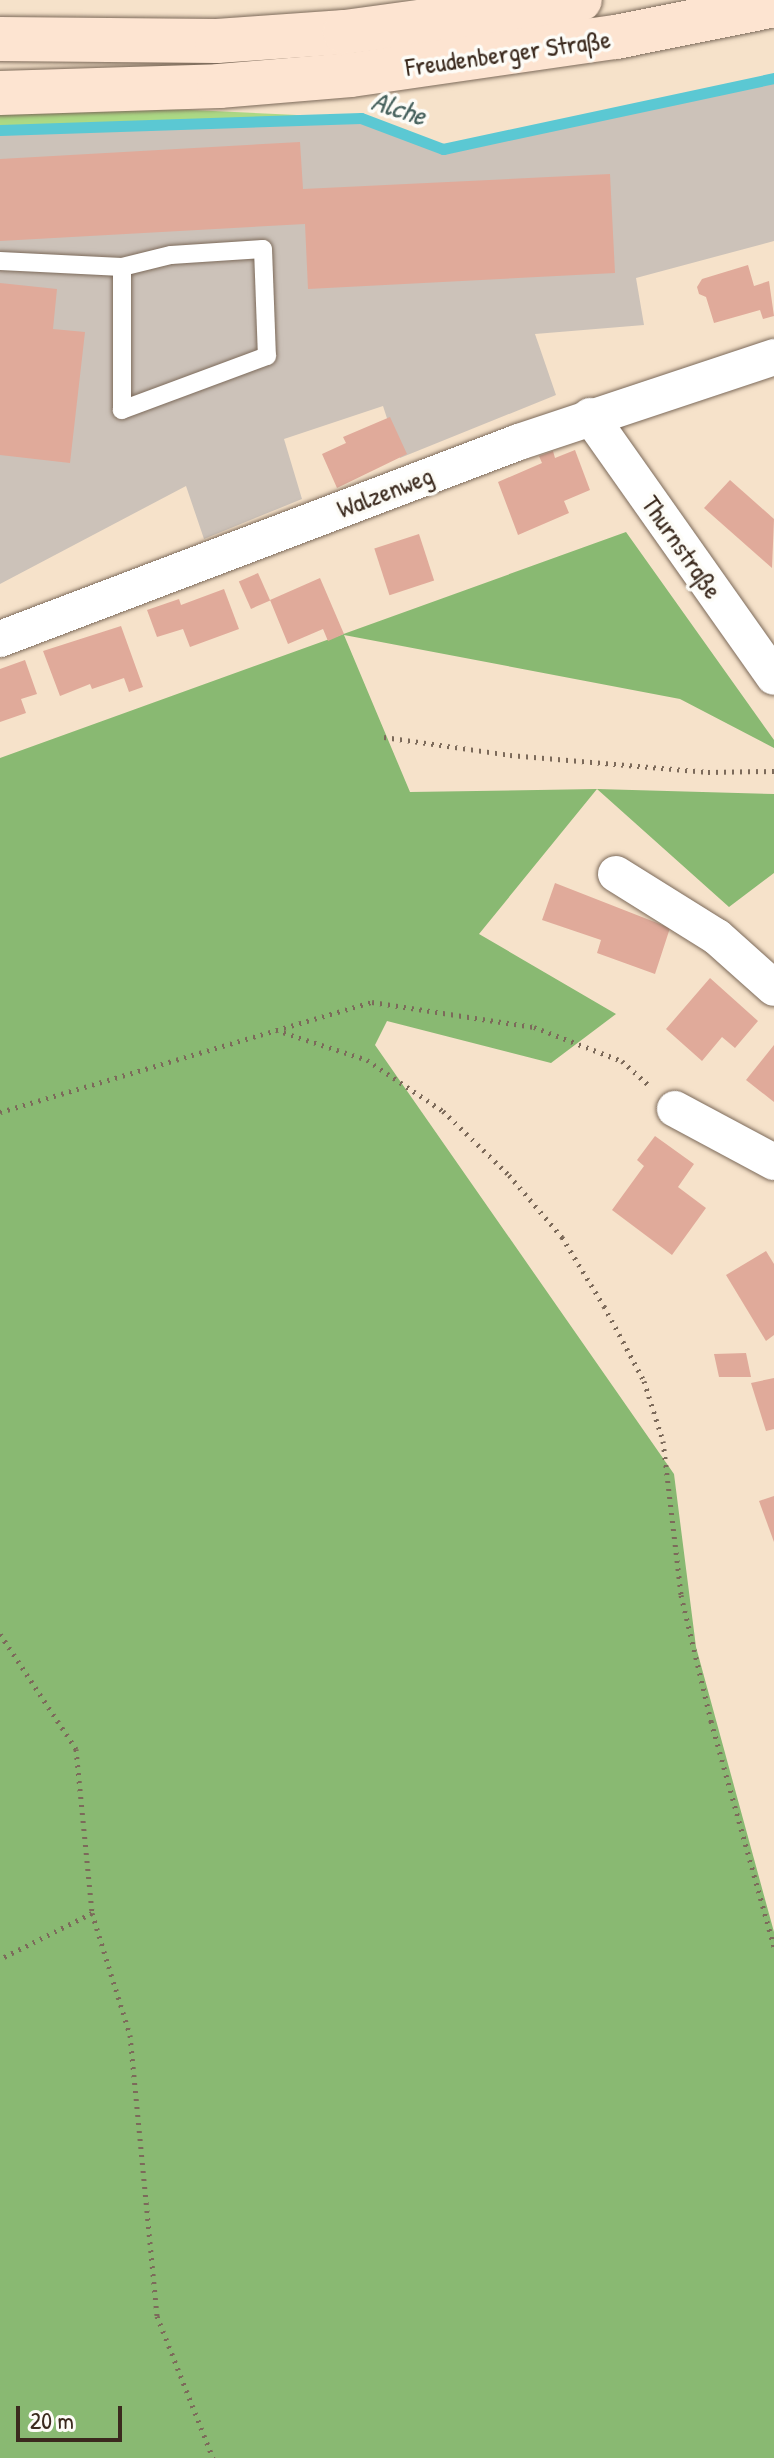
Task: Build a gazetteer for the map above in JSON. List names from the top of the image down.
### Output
{
  "streets": {
    "main road": ["Freudenberger Straße"],
    "street": ["Walzenweg", "Thurnstraße"]
  },
  "crossings": [
    ["Walzenweg", "Thurnstraße"]
  ],
  "water": ["Alche"],
  "scale_bar": "20 m"
}
